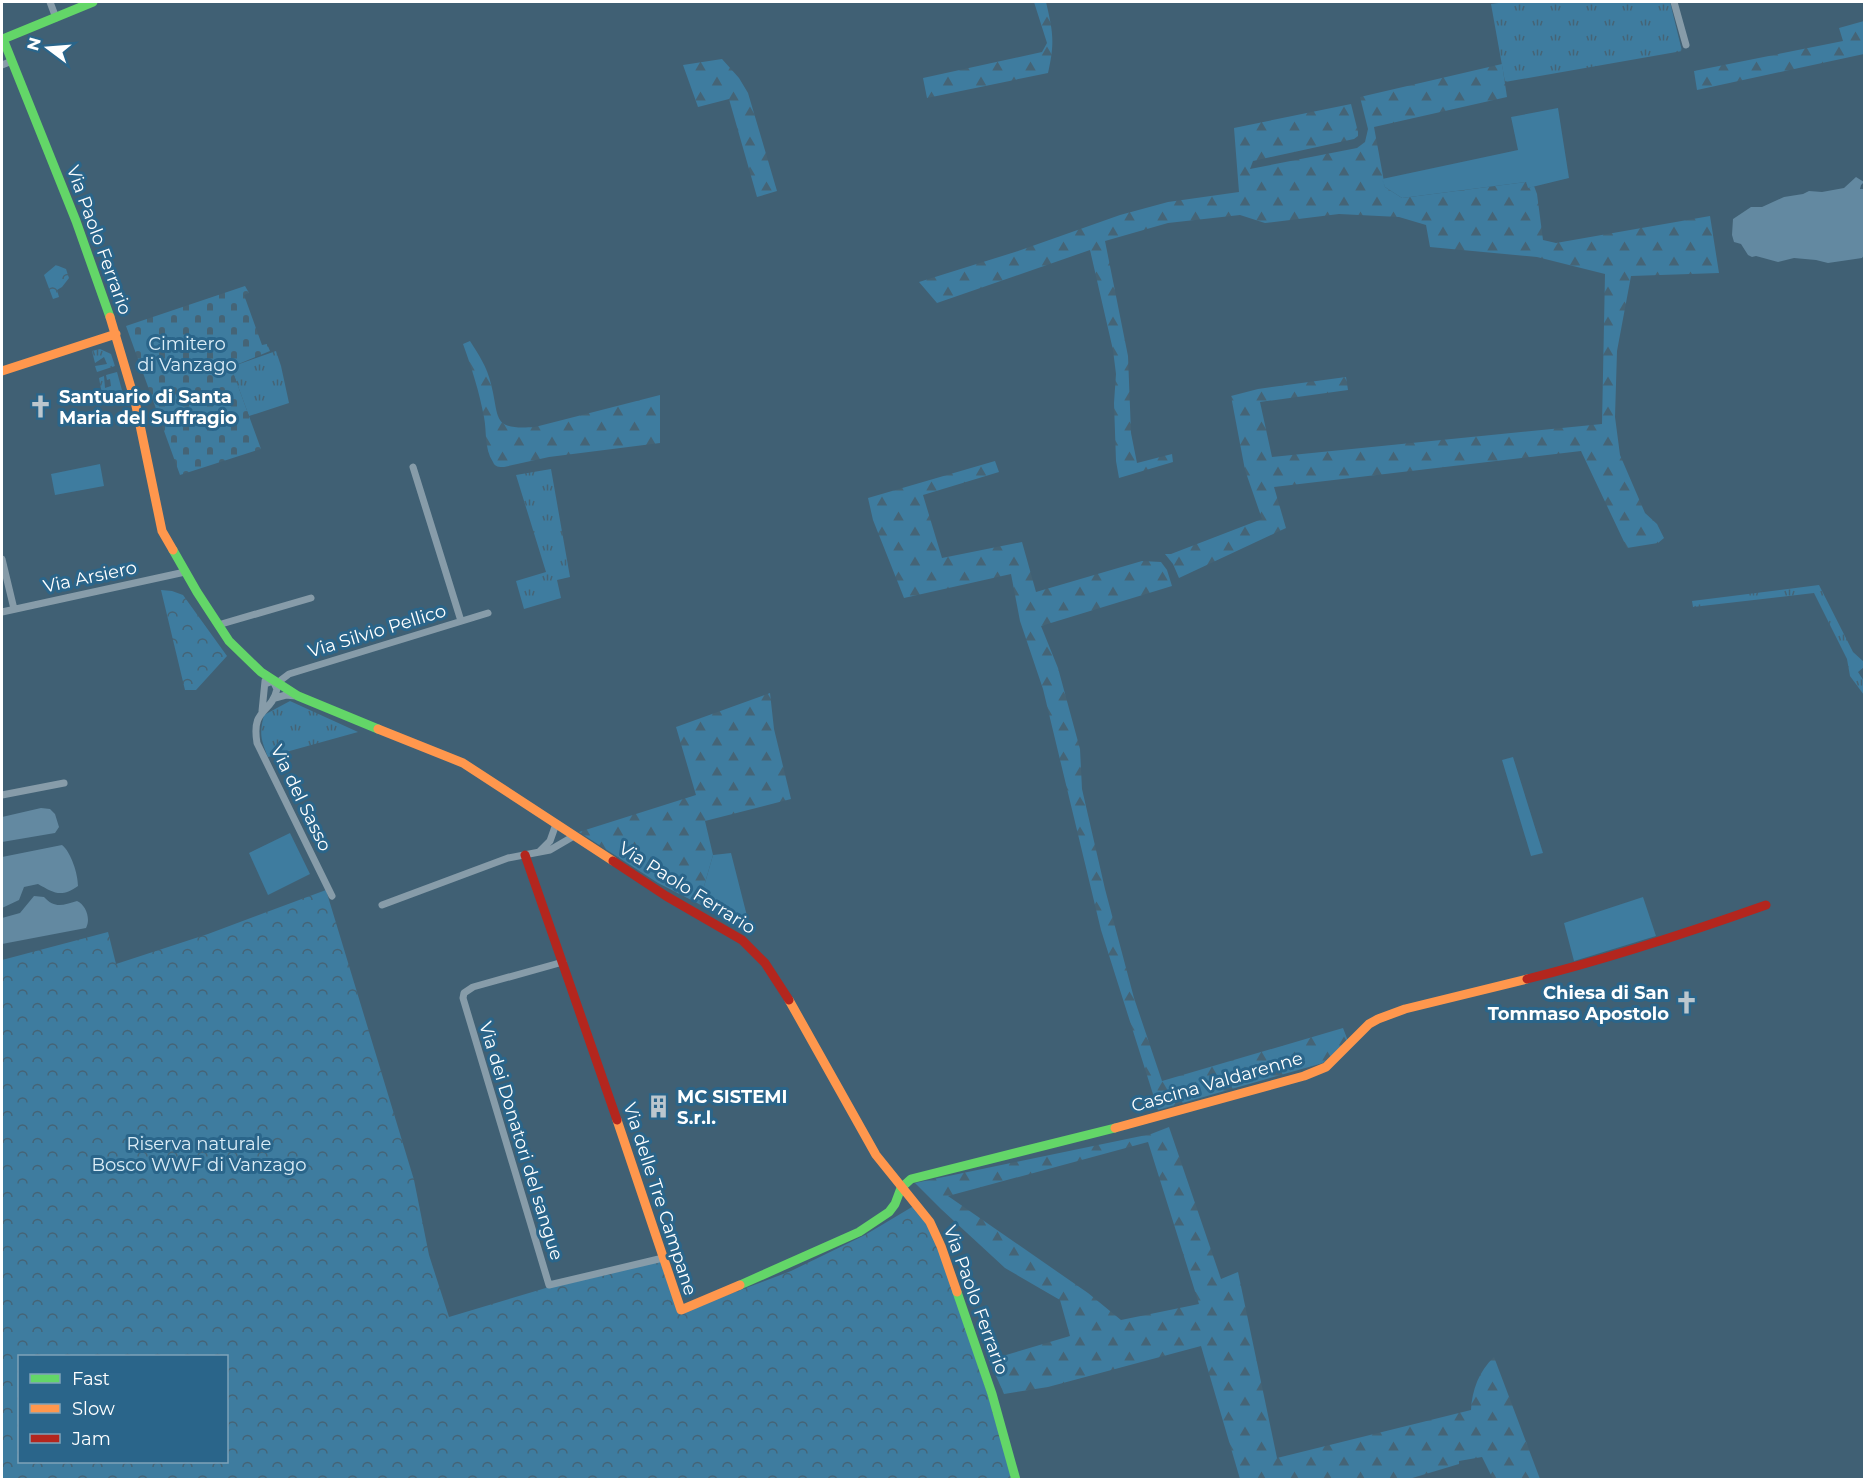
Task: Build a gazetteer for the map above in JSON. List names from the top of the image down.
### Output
{
  "streets": {
    "street": [
      "Via Paolo Ferrario",
      "Via Arsiero",
      "Via Silvio Pellico",
      "Via del Sasso",
      "Cascina Valdarenne",
      "Via dei Donatori del sangue",
      "Via delle Tre Campane"
    ]
  },
  "crossings": [
    ["Via Paolo Ferrario", "Via Arsiero"],
    ["Via Paolo Ferrario", "Via Silvio Pellico"],
    ["Via Paolo Ferrario", "Via del Sasso"],
    ["Via Paolo Ferrario", "Cascina Valdarenne"],
    ["Via Paolo Ferrario", "Via delle Tre Campane"],
    ["Via Silvio Pellico", "Via del Sasso"],
    ["Cascina Valdarenne", "Via delle Tre Campane"],
    ["Via dei Donatori del sangue", "Via delle Tre Campane"]
  ],
  "parks": ["Cimitero di Vanzago", "Riserva naturale Bosco WWF di Vanzago"],
  "places": {
    "church": ["Santuario di Santa Maria del Suffragio", "Chiesa di San Tommaso Apostolo"],
    "building": ["MC SISTEMI S.r.l."]
  },
  "legend": ["Fast", "Slow", "Jam"],
  "north": "left"
}
